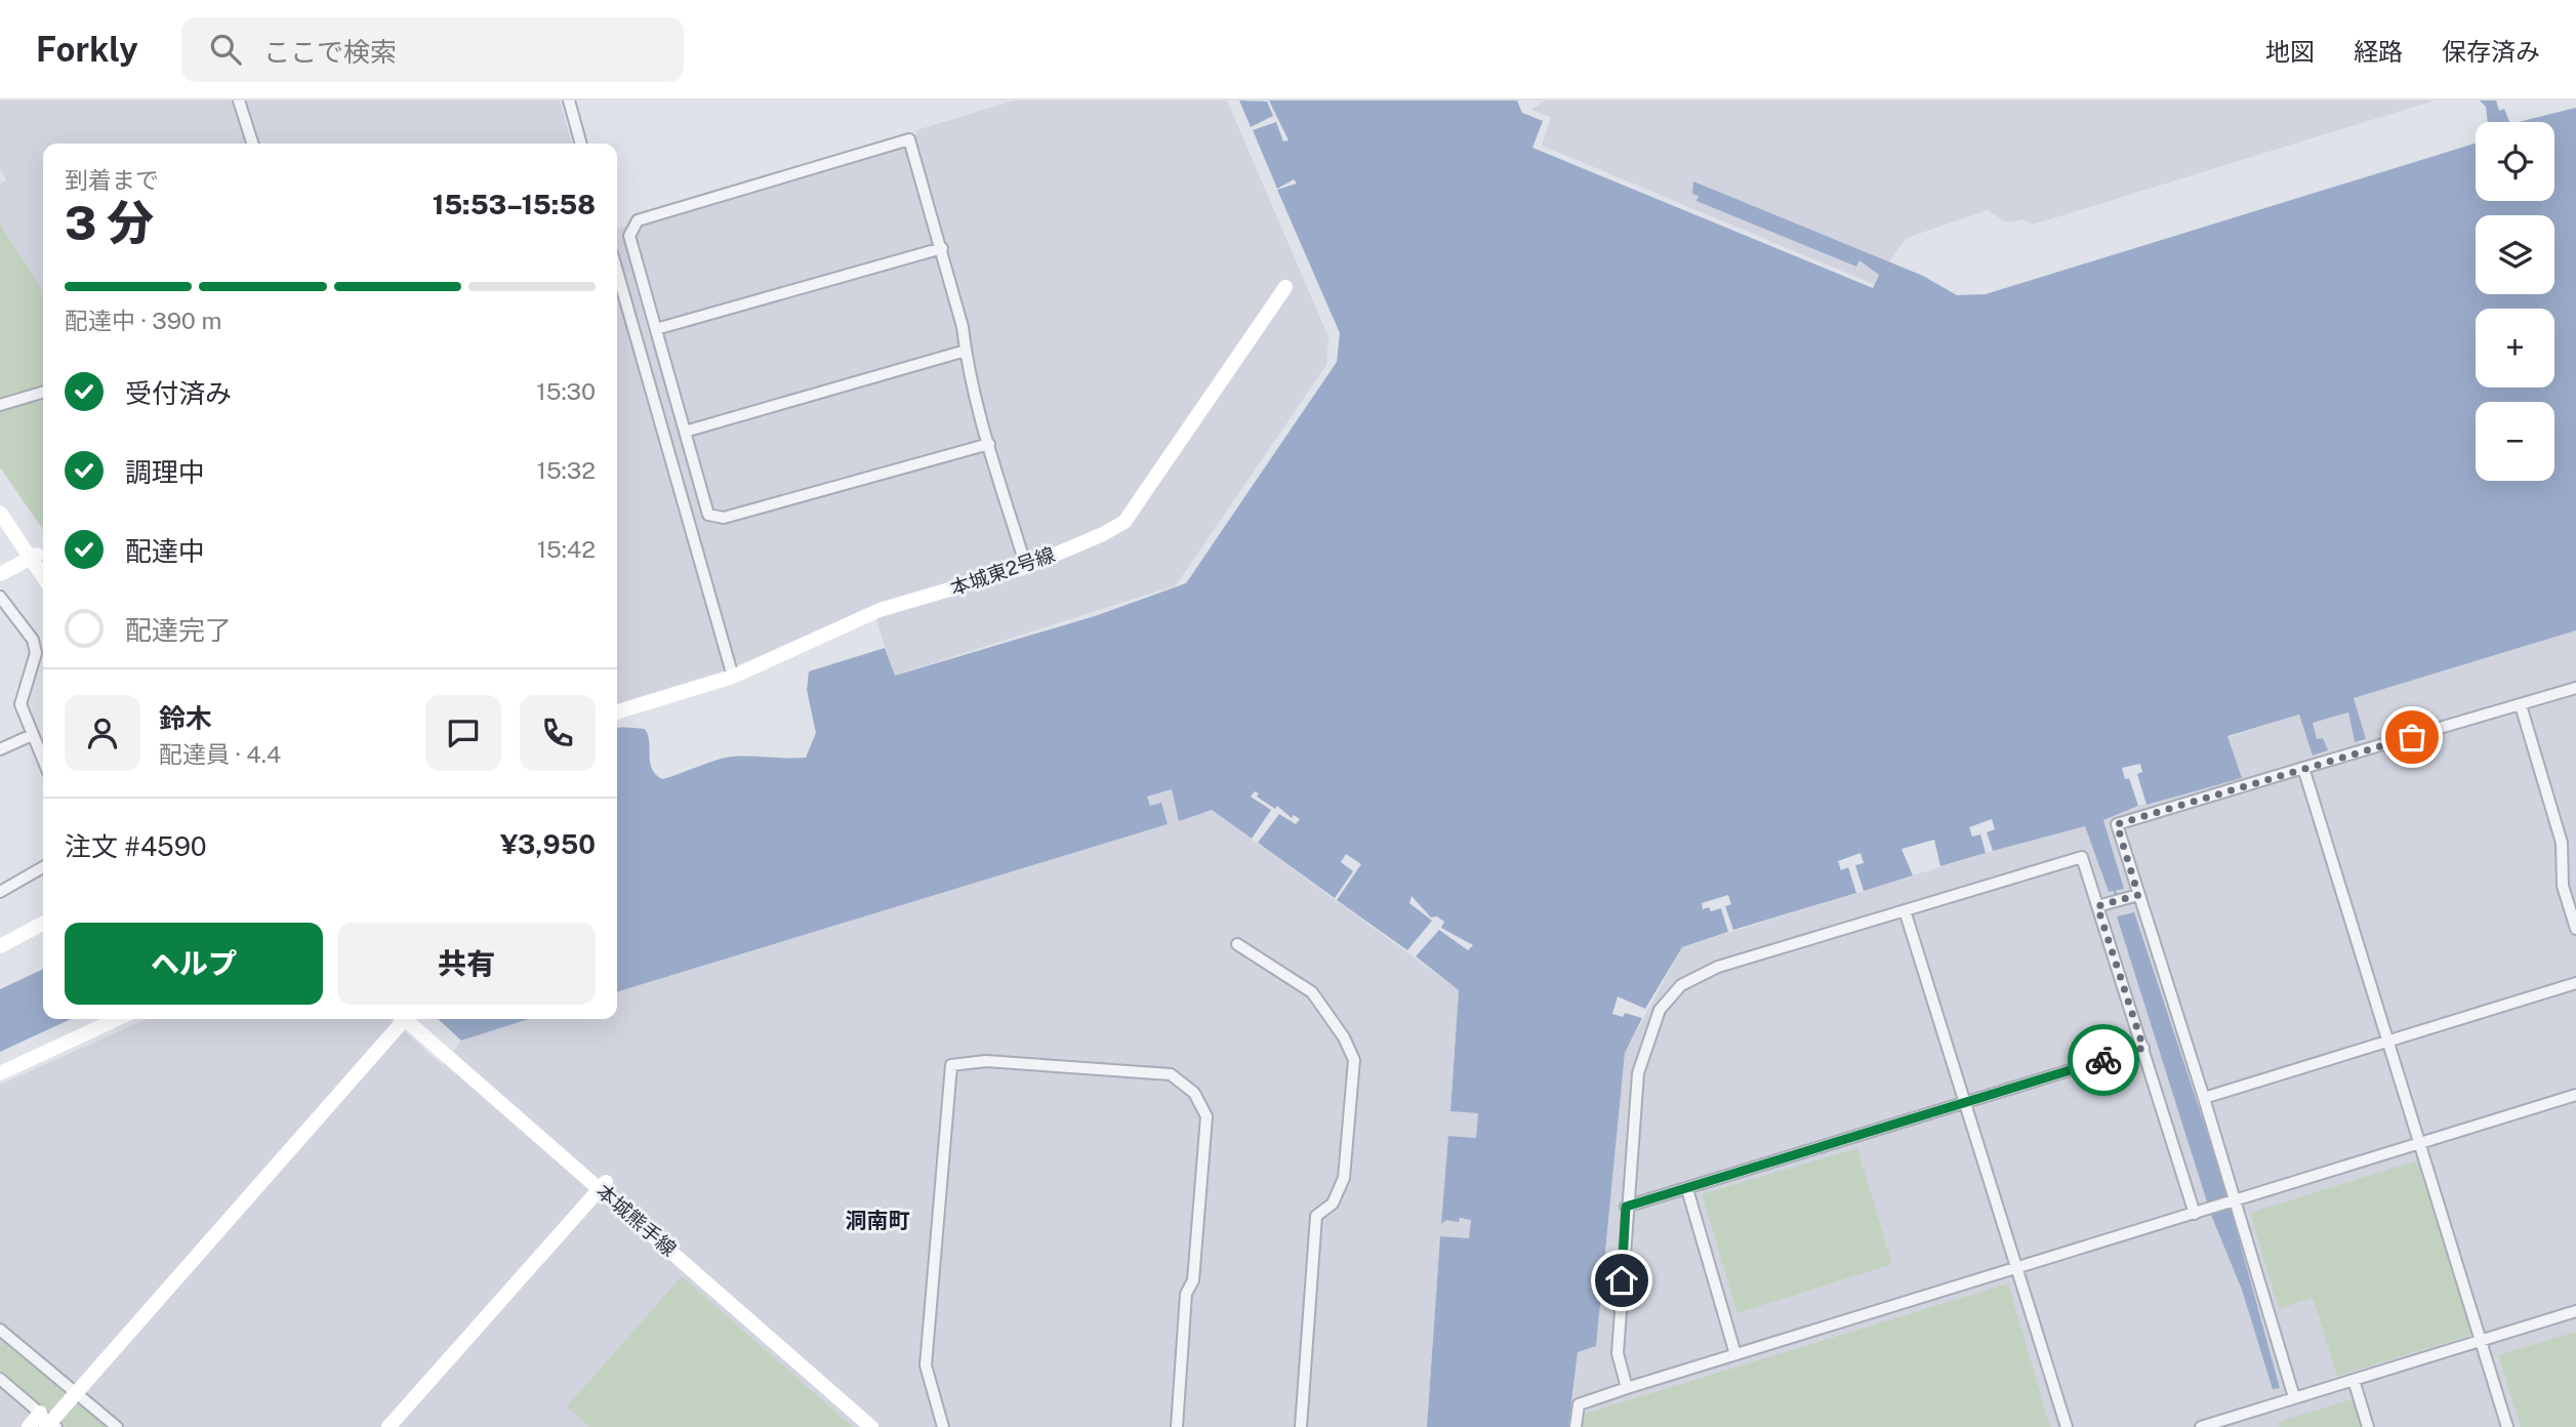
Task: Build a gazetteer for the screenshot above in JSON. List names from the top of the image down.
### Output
{
  "streets": {
    "street": ["本城東2号線", "本城熊手線"]
  },
  "districts": ["洞南町"],
  "page": {
    "header": "Forkly",
    "search": "ここで検索",
    "nav": ["地図", "経路", "保存済み"],
    "map_buttons": ["+", "−"],
    "heading": ["3 分", "到着まで", "15:53–15:58"],
    "panel": [
      "鈴木",
      "配達員 · 4.4",
      "注文 #4590",
      "¥3,950"
    ],
    "bar": "配達中 · 390 m",
    "list": [
      ["受付済み", "15:30"],
      ["調理中", "15:32"],
      ["配達中", "15:42"],
      "配達完了"
    ],
    "buttons": ["ヘルプ", "共有"]
  }
}
